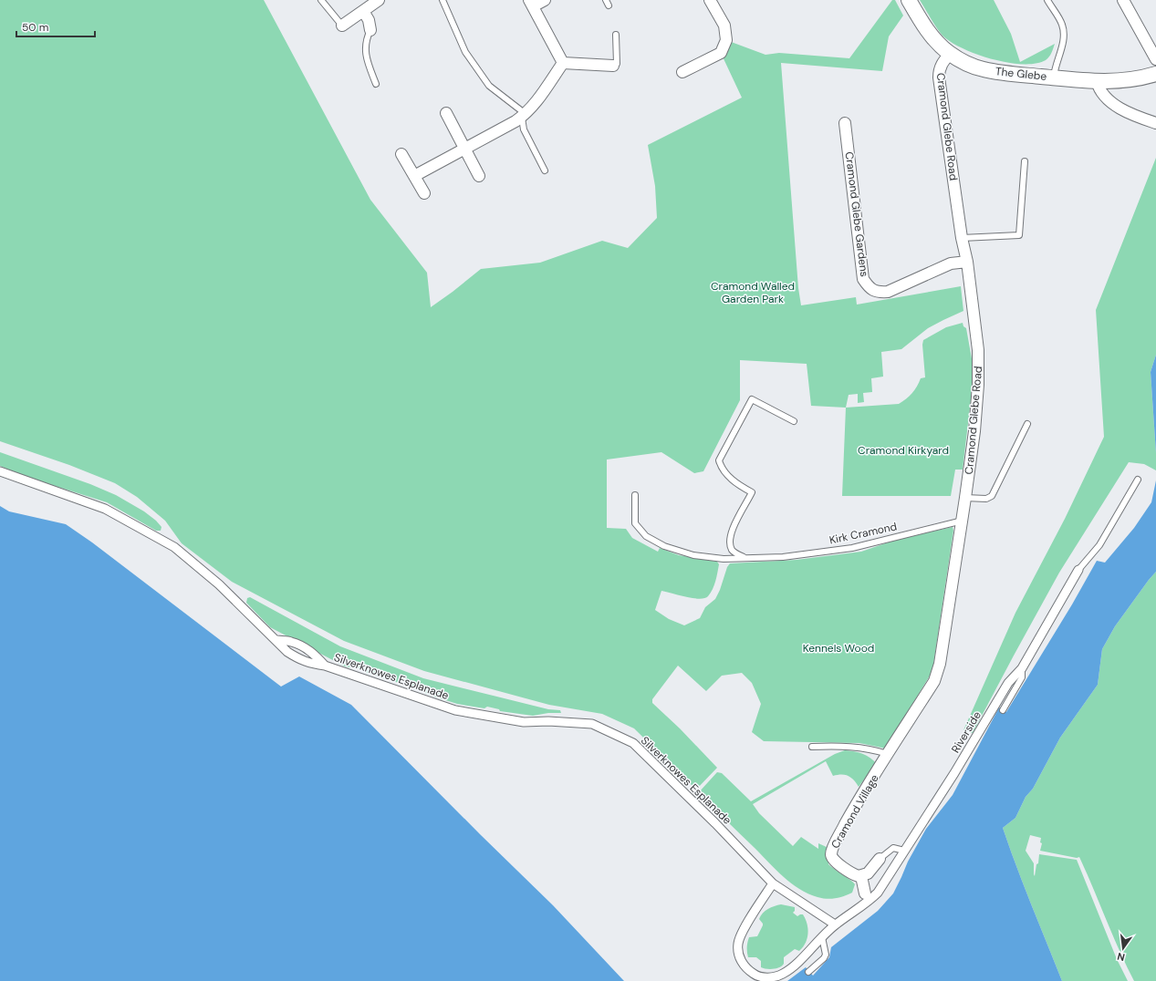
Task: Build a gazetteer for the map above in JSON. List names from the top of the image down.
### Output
{
  "streets": {
    "street": [
      "The Glebe",
      "Cramond Glebe Road",
      "Cramond Glebe Gardens",
      "Silverknowes Esplanade",
      "Riverside",
      "Cramond Village"
    ],
    "lane": ["Kirk Cramond"]
  },
  "crossings": [
    ["The Glebe", "Cramond Glebe Road"],
    ["Cramond Glebe Road", "Cramond Glebe Gardens"],
    ["Cramond Glebe Road", "Kirk Cramond"],
    ["Cramond Glebe Road", "Cramond Village"]
  ],
  "parks": ["Cramond Walled Garden Park", "Cramond Kirkyard", "Kennels Wood"],
  "scale_bar": "50 m",
  "north": "bottom"
}
